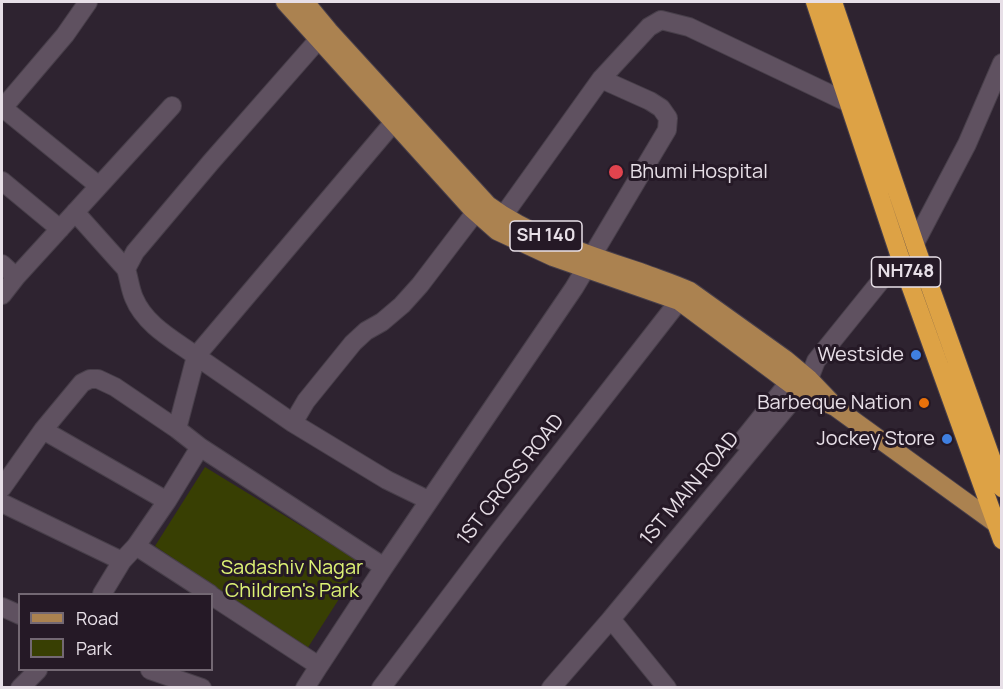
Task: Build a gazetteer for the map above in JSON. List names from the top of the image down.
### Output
{
  "streets": {
    "highway": ["NH748"],
    "main road": ["SH 140"],
    "street": ["1ST CROSS ROAD", "1ST MAIN ROAD"]
  },
  "crossings": [
    ["SH 140", "NH748"],
    ["SH 140", "1ST CROSS ROAD"],
    ["SH 140", "1ST MAIN ROAD"]
  ],
  "parks": ["Sadashiv Nagar Children's Park"],
  "places": [
    "Bhumi Hospital",
    "Westside",
    "Barbeque Nation",
    "Jockey Store"
  ],
  "legend": ["Road", "Park"]
}
